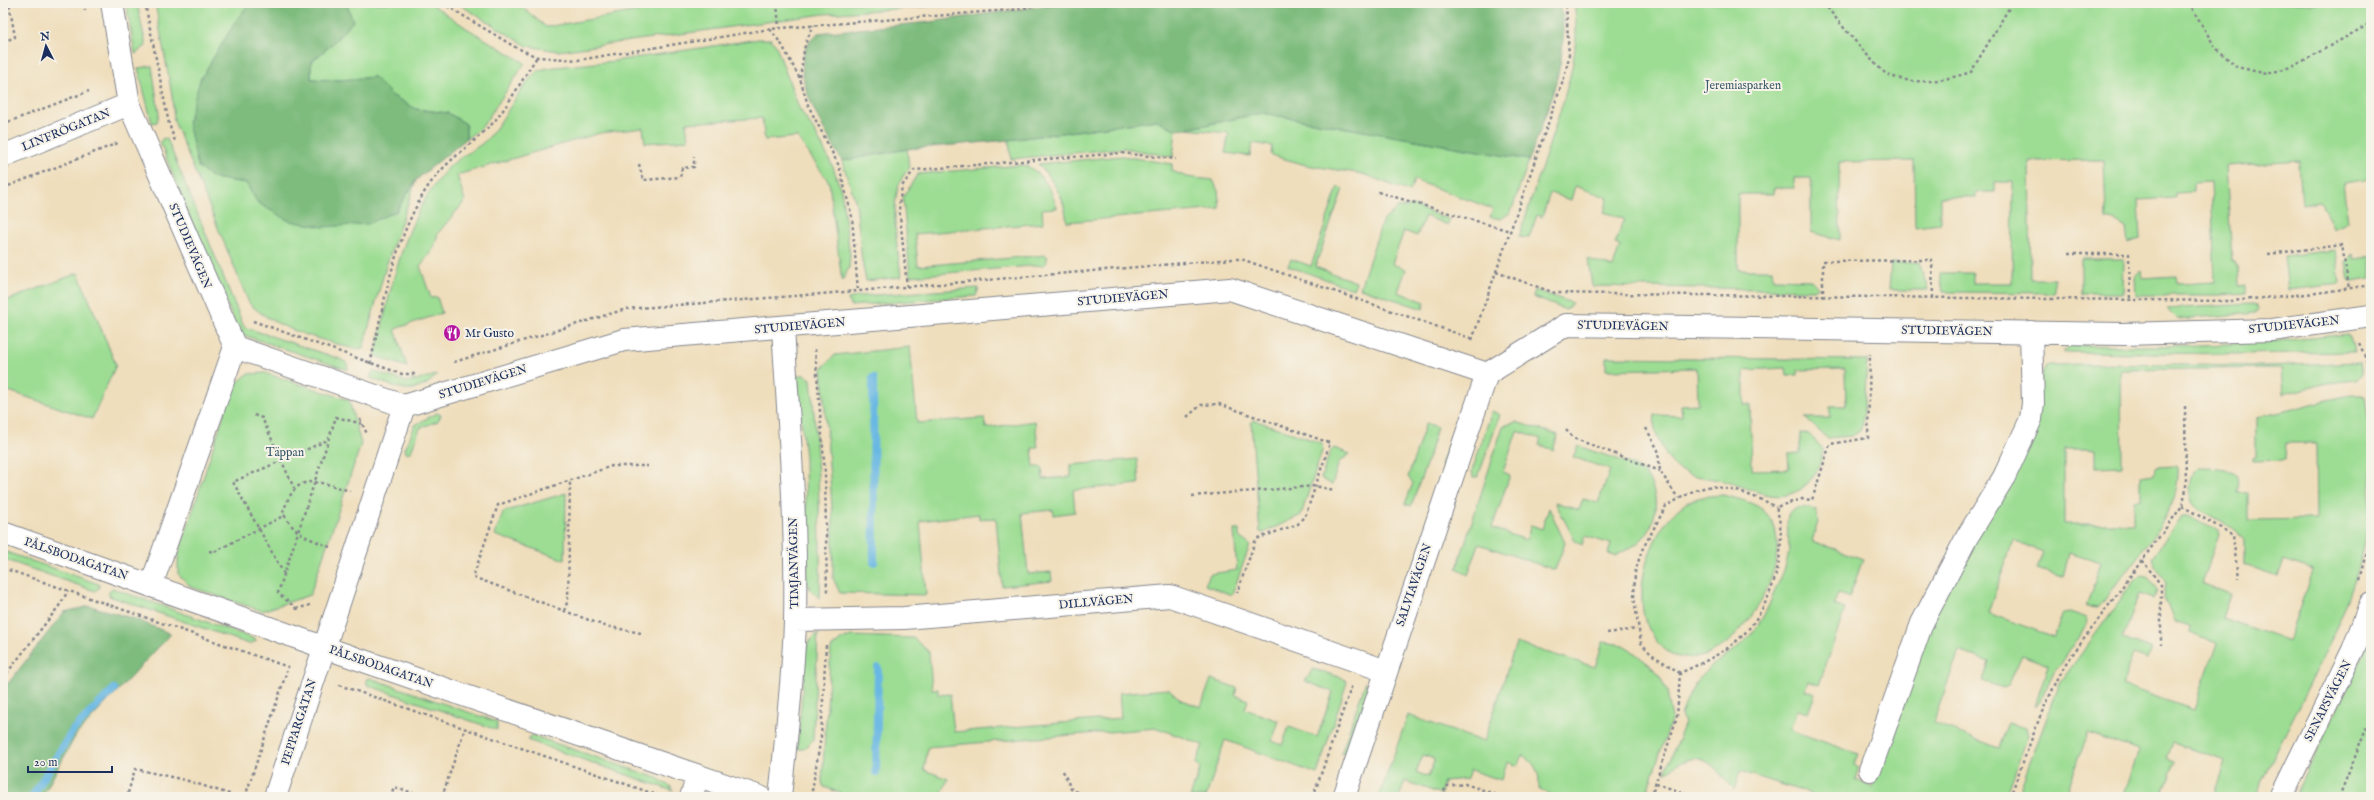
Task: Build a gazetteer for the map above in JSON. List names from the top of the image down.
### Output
{
  "streets": {
    "street": [
      "LINFRÖGATAN",
      "STUDIEVÄGEN",
      "PÅLSBODAGATAN",
      "TIMJANVÄGEN",
      "SALVIAVÄGEN",
      "DILLVÄGEN",
      "SENAPSVÄGEN",
      "PEPPARGATAN"
    ]
  },
  "crossings": [
    ["LINFRÖGATAN", "STUDIEVÄGEN"],
    ["STUDIEVÄGEN", "TIMJANVÄGEN"],
    ["STUDIEVÄGEN", "SALVIAVÄGEN"],
    ["PÅLSBODAGATAN", "PEPPARGATAN"],
    ["TIMJANVÄGEN", "DILLVÄGEN"],
    ["SALVIAVÄGEN", "DILLVÄGEN"]
  ],
  "parks": ["Jeremiasparken", "Täppan"],
  "places": {
    "restaurant": ["Mr Gusto"]
  },
  "scale_bar": "20 m",
  "north": "top"
}
